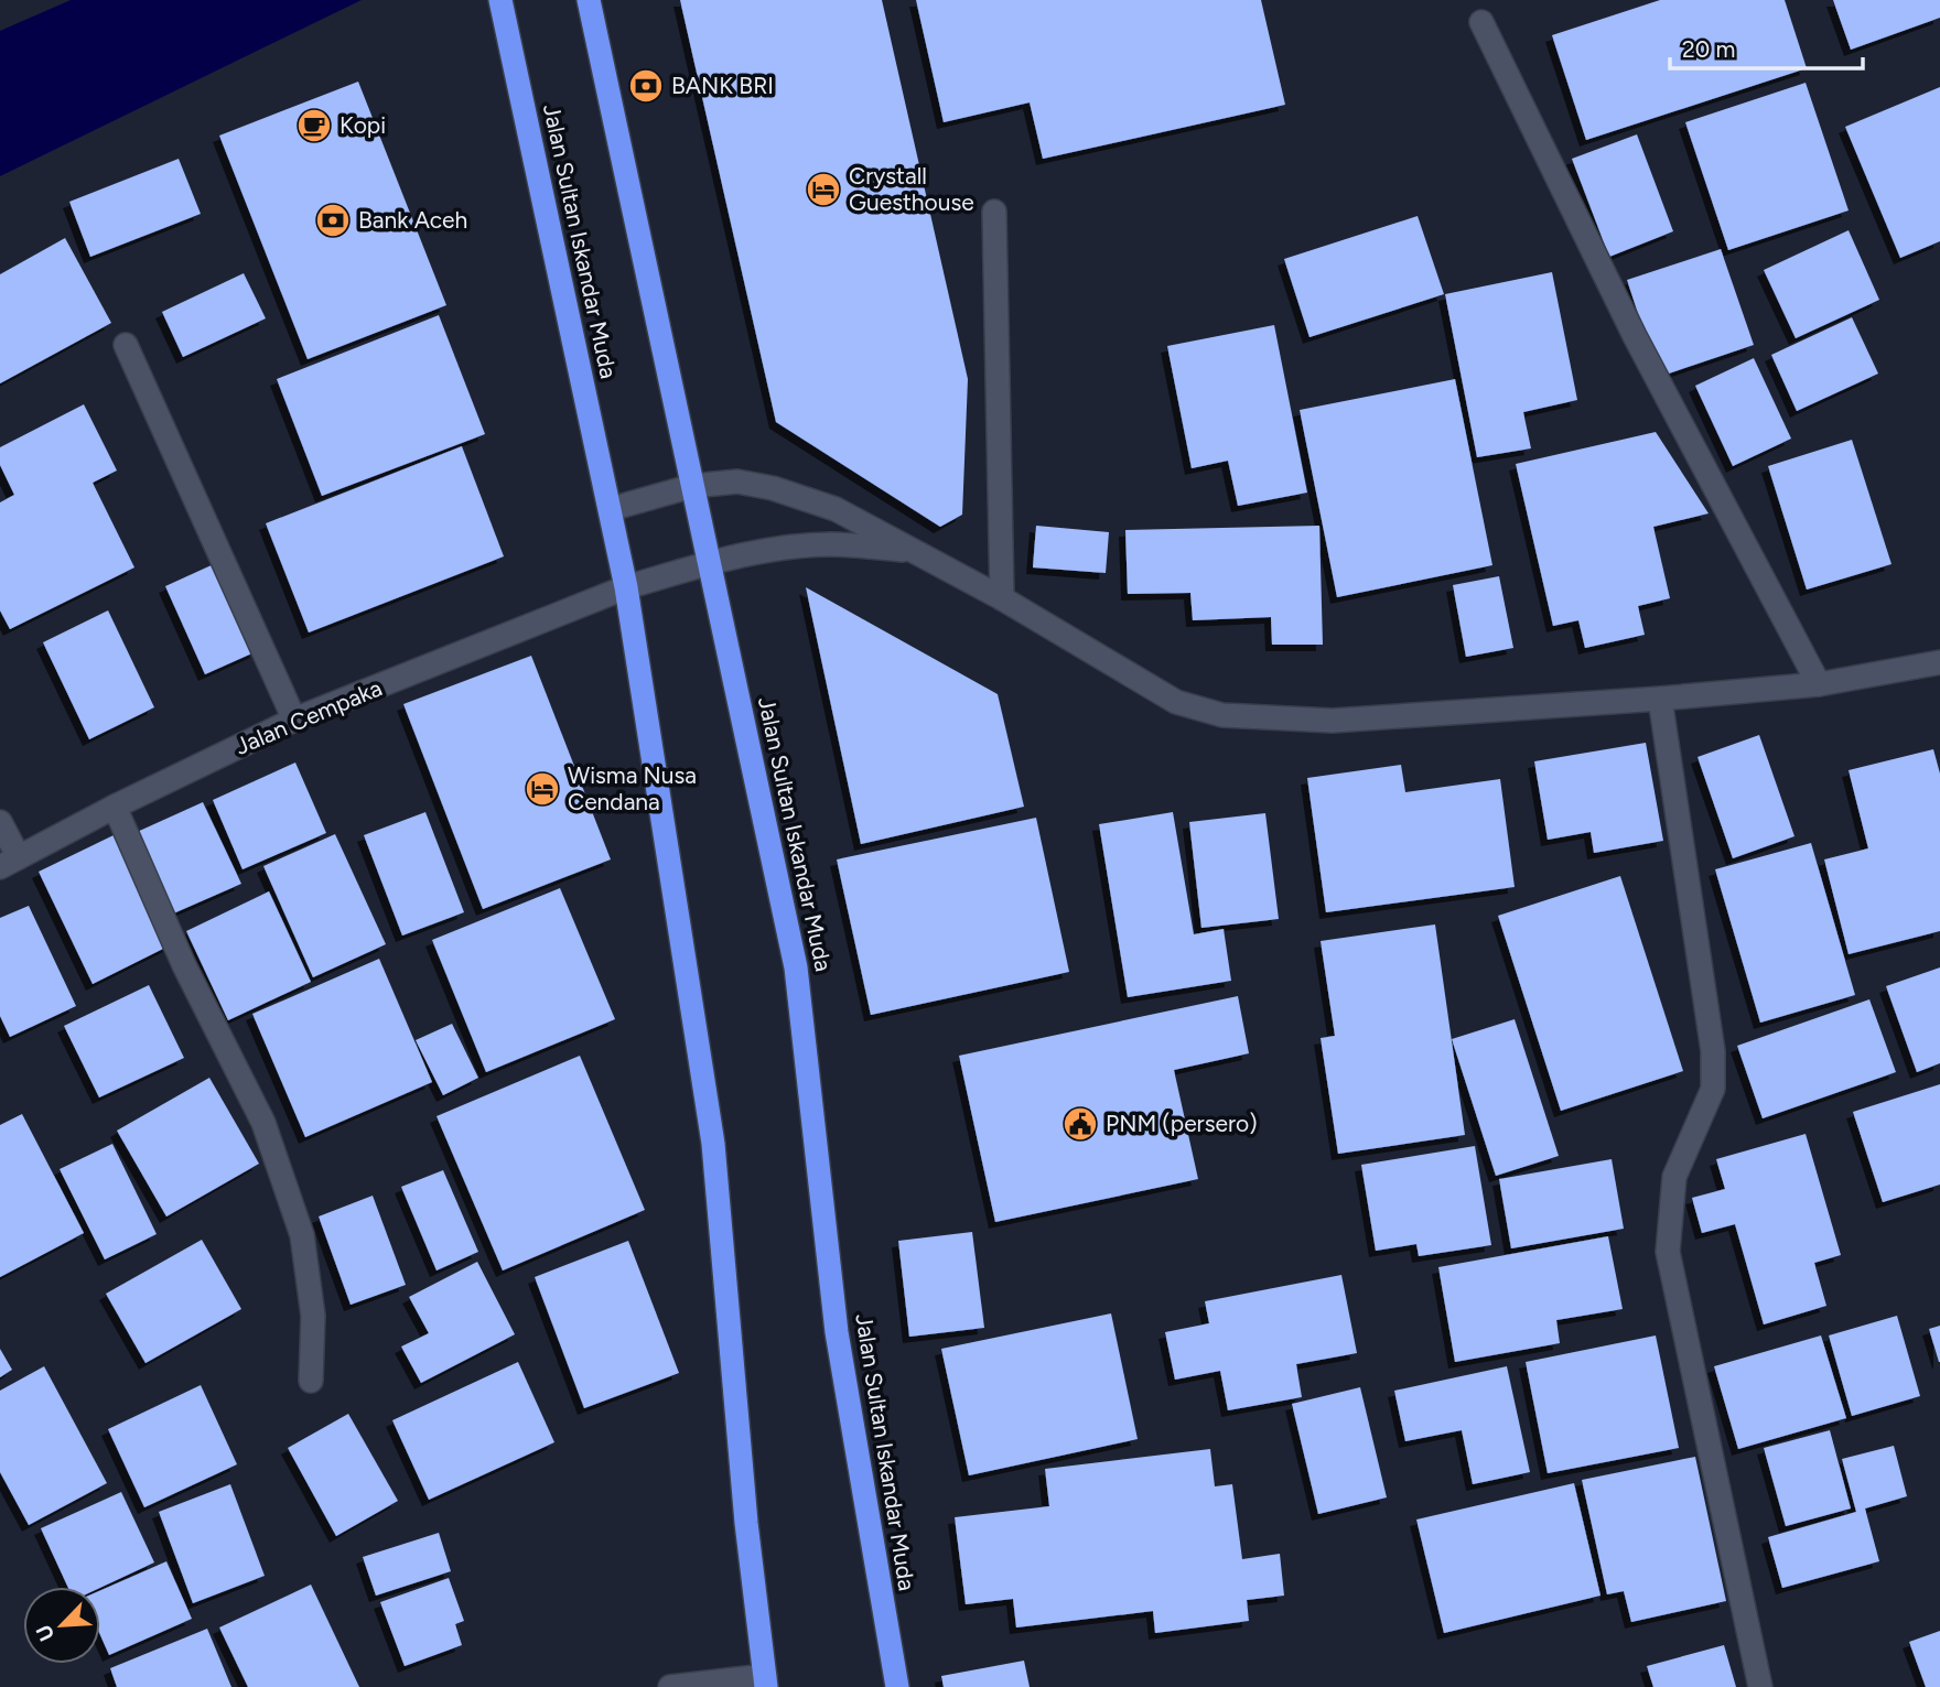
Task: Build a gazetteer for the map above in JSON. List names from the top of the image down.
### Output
{
  "streets": {
    "highway": ["Jalan Sultan Iskandar Muda"],
    "street": ["Jalan Cempaka"]
  },
  "crossings": [
    ["Jalan Sultan Iskandar Muda", "Jalan Cempaka"]
  ],
  "places": {
    "bank": ["BANK BRI", "Bank Aceh"],
    "cafe": ["Kopi"],
    "hotel": ["Crystall Guesthouse", "Wisma Nusa Cendana"],
    "public building": ["PNM (persero)"]
  },
  "scale_bar": "20 m",
  "north": "bottom left"
}
